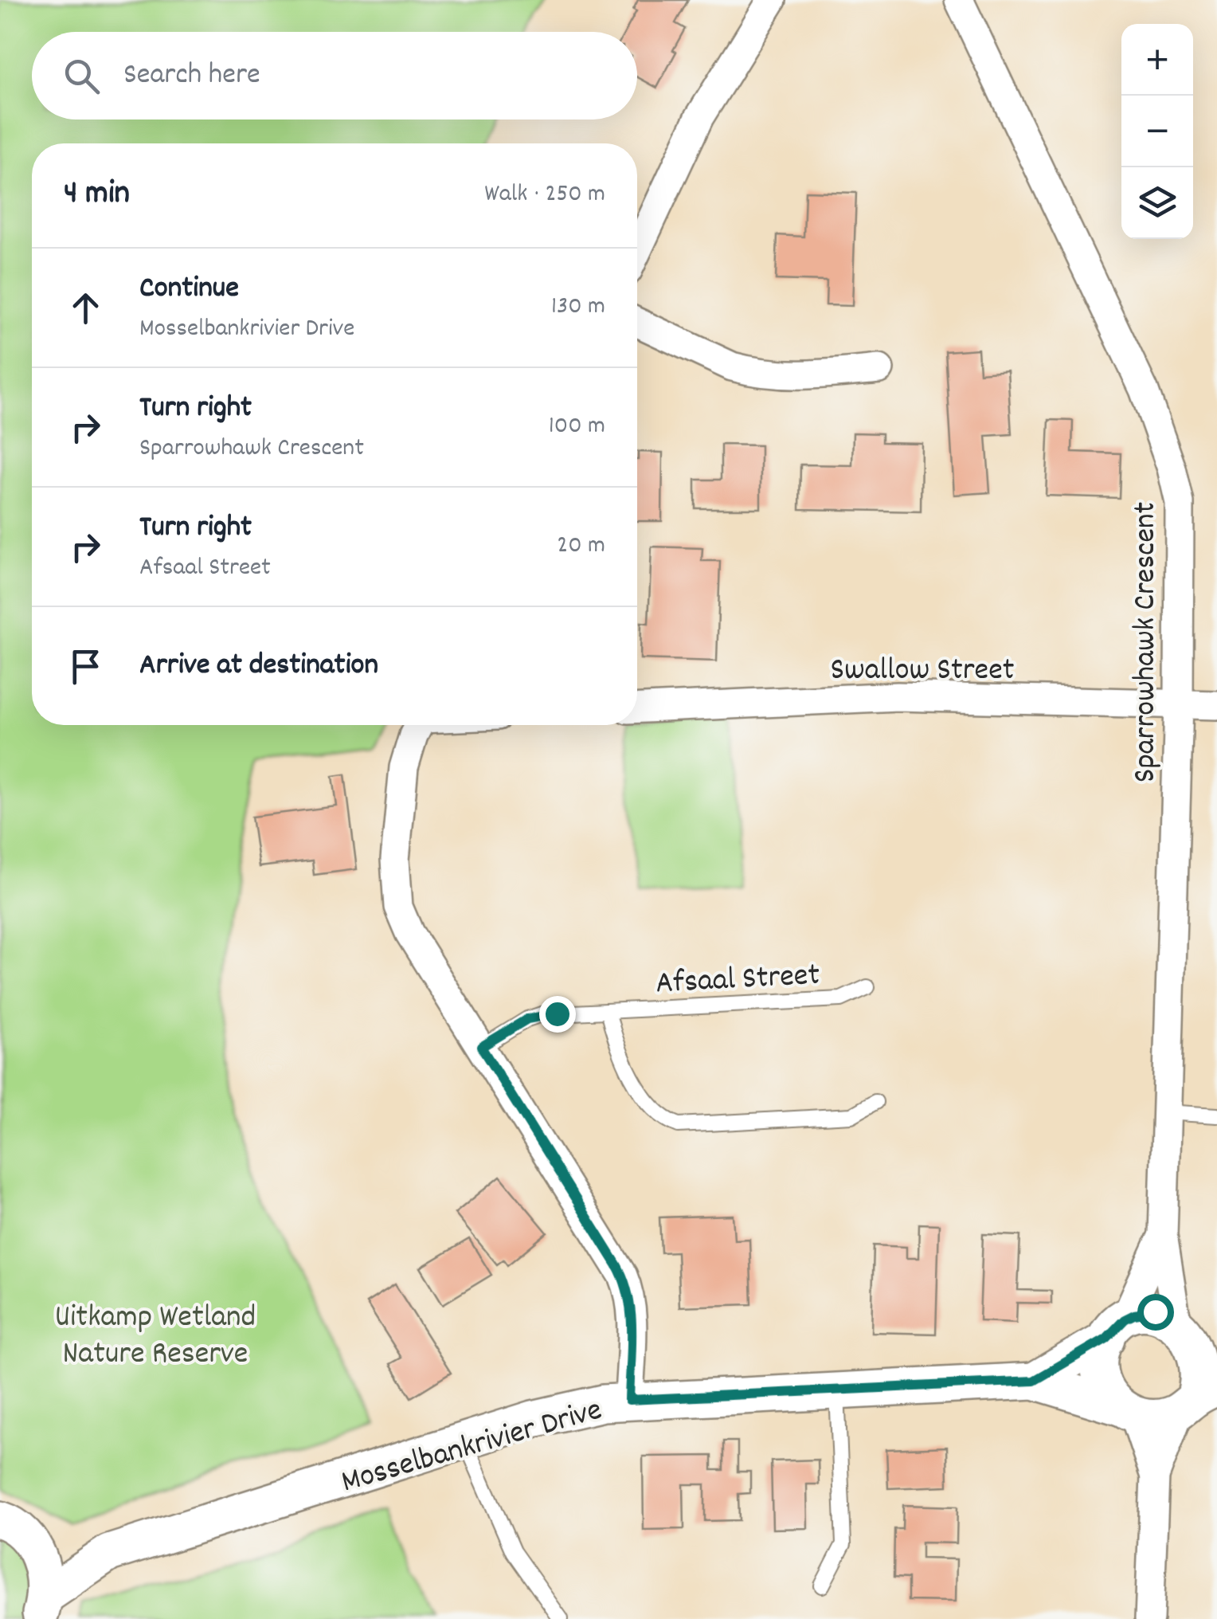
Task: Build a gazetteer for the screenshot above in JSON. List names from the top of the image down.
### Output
{
  "streets": {
    "street": ["Sparrowhawk Crescent", "Swallow Street", "Mosselbankrivier Drive"],
    "lane": ["Afsaal Street"]
  },
  "crossings": [
    ["Sparrowhawk Crescent", "Swallow Street"],
    ["Sparrowhawk Crescent", "Mosselbankrivier Drive"]
  ],
  "parks": ["Uitkamp Wetland Nature Reserve"],
  "page": {
    "map_buttons": ["+", "−"],
    "search": "Search here",
    "heading": ["4 min", "Walk · 250 m"],
    "list": [
      ["Continue", "Mosselbankrivier Drive", "130 m"],
      ["Turn right", "Sparrowhawk Crescent", "100 m"],
      ["Turn right", "Afsaal Street", "20 m"],
      "Arrive at destination"
    ]
  }
}
